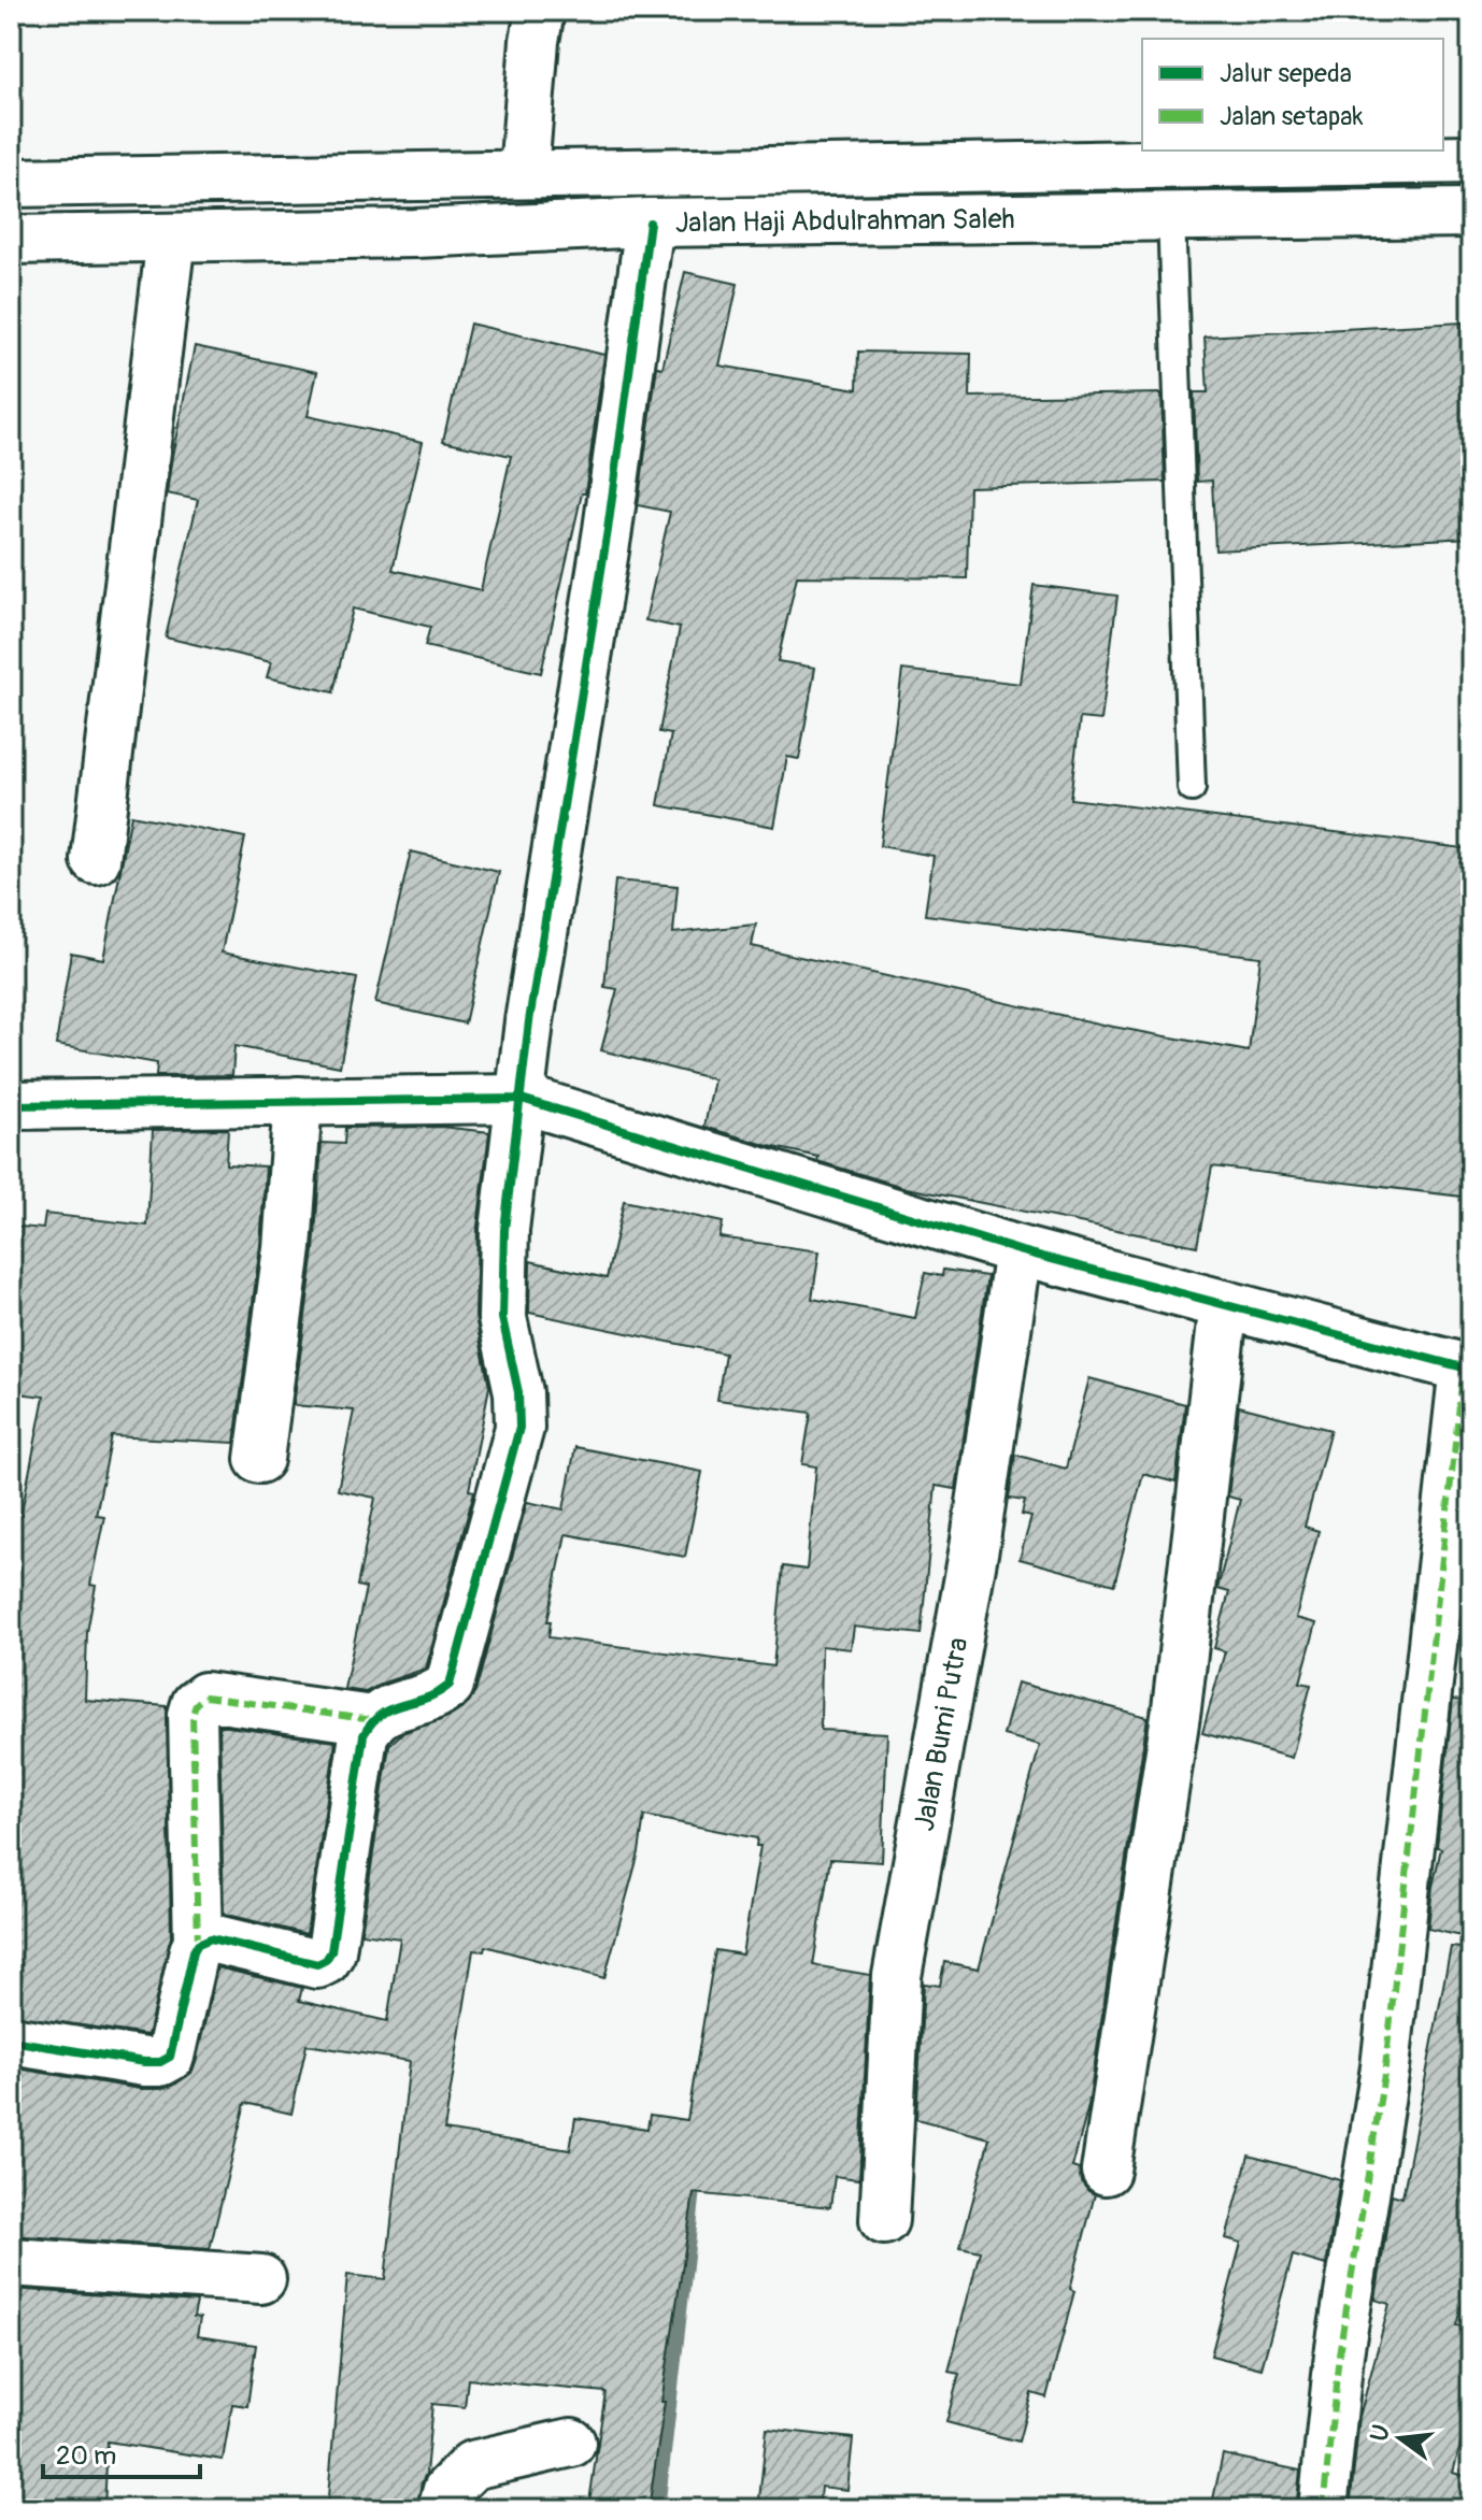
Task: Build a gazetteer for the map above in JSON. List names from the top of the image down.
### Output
{
  "streets": {
    "main road": ["Jalan Haji Abdulrahman Saleh", "Jalan Bumi Putra"]
  },
  "legend": ["Jalur sepeda", "Jalan setapak"],
  "scale_bar": "20 m",
  "north": "left"
}
